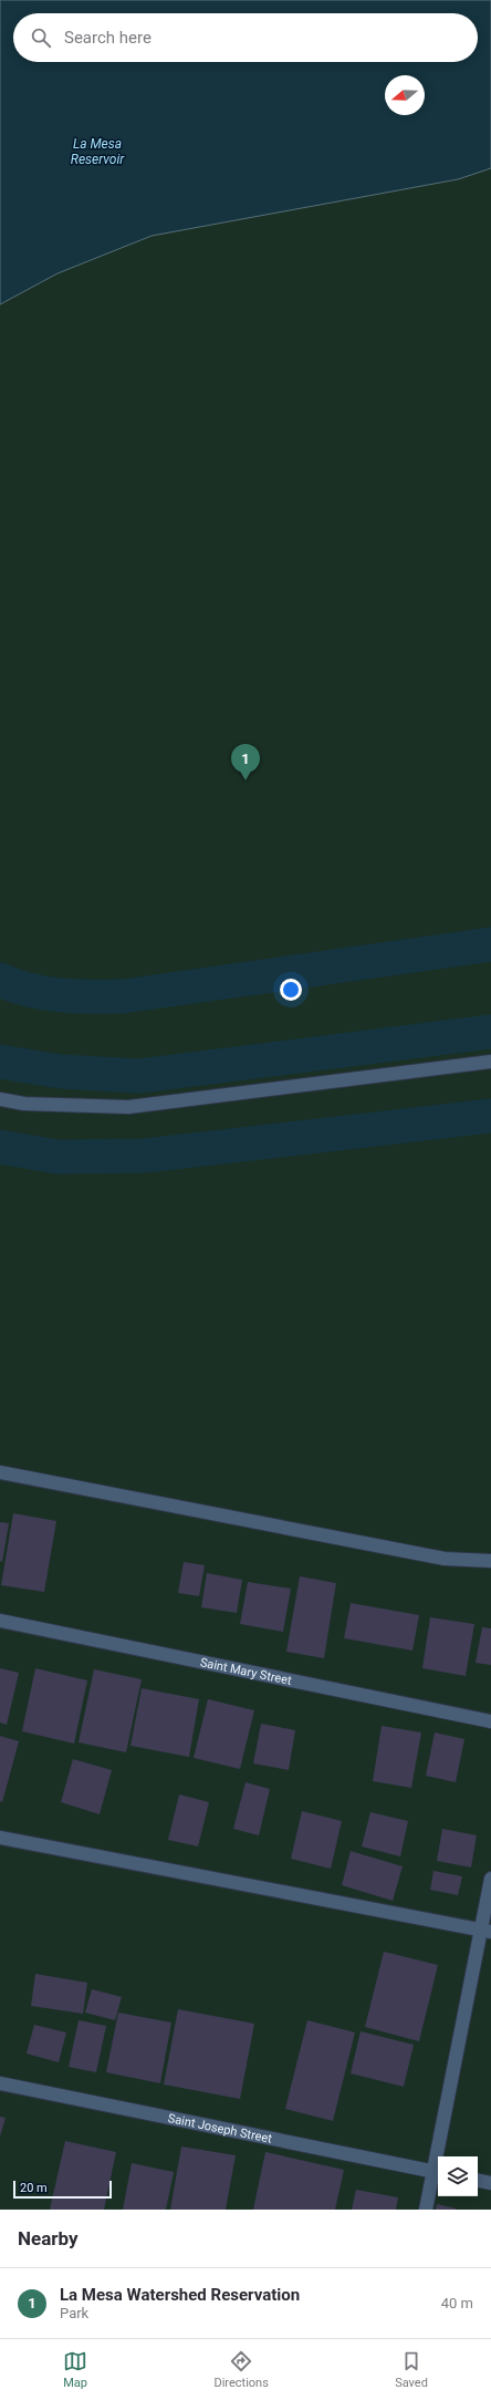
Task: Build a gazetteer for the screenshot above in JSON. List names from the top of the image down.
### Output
{
  "streets": {
    "street": ["Saint Mary Street", "Saint Joseph Street"]
  },
  "water": ["La Mesa Reservoir"],
  "scale_bar": "20 m",
  "north": "left",
  "page": {
    "search": "Search here",
    "pins": "1",
    "scale": "20 m",
    "heading": "Nearby",
    "list": [
      {
        "mark": "1",
        "name": "La Mesa Watershed Reservation",
        "note": "Park",
        "value": "40 m"
      }
    ],
    "nav": ["Map", "Directions", "Saved"]
  }
}
